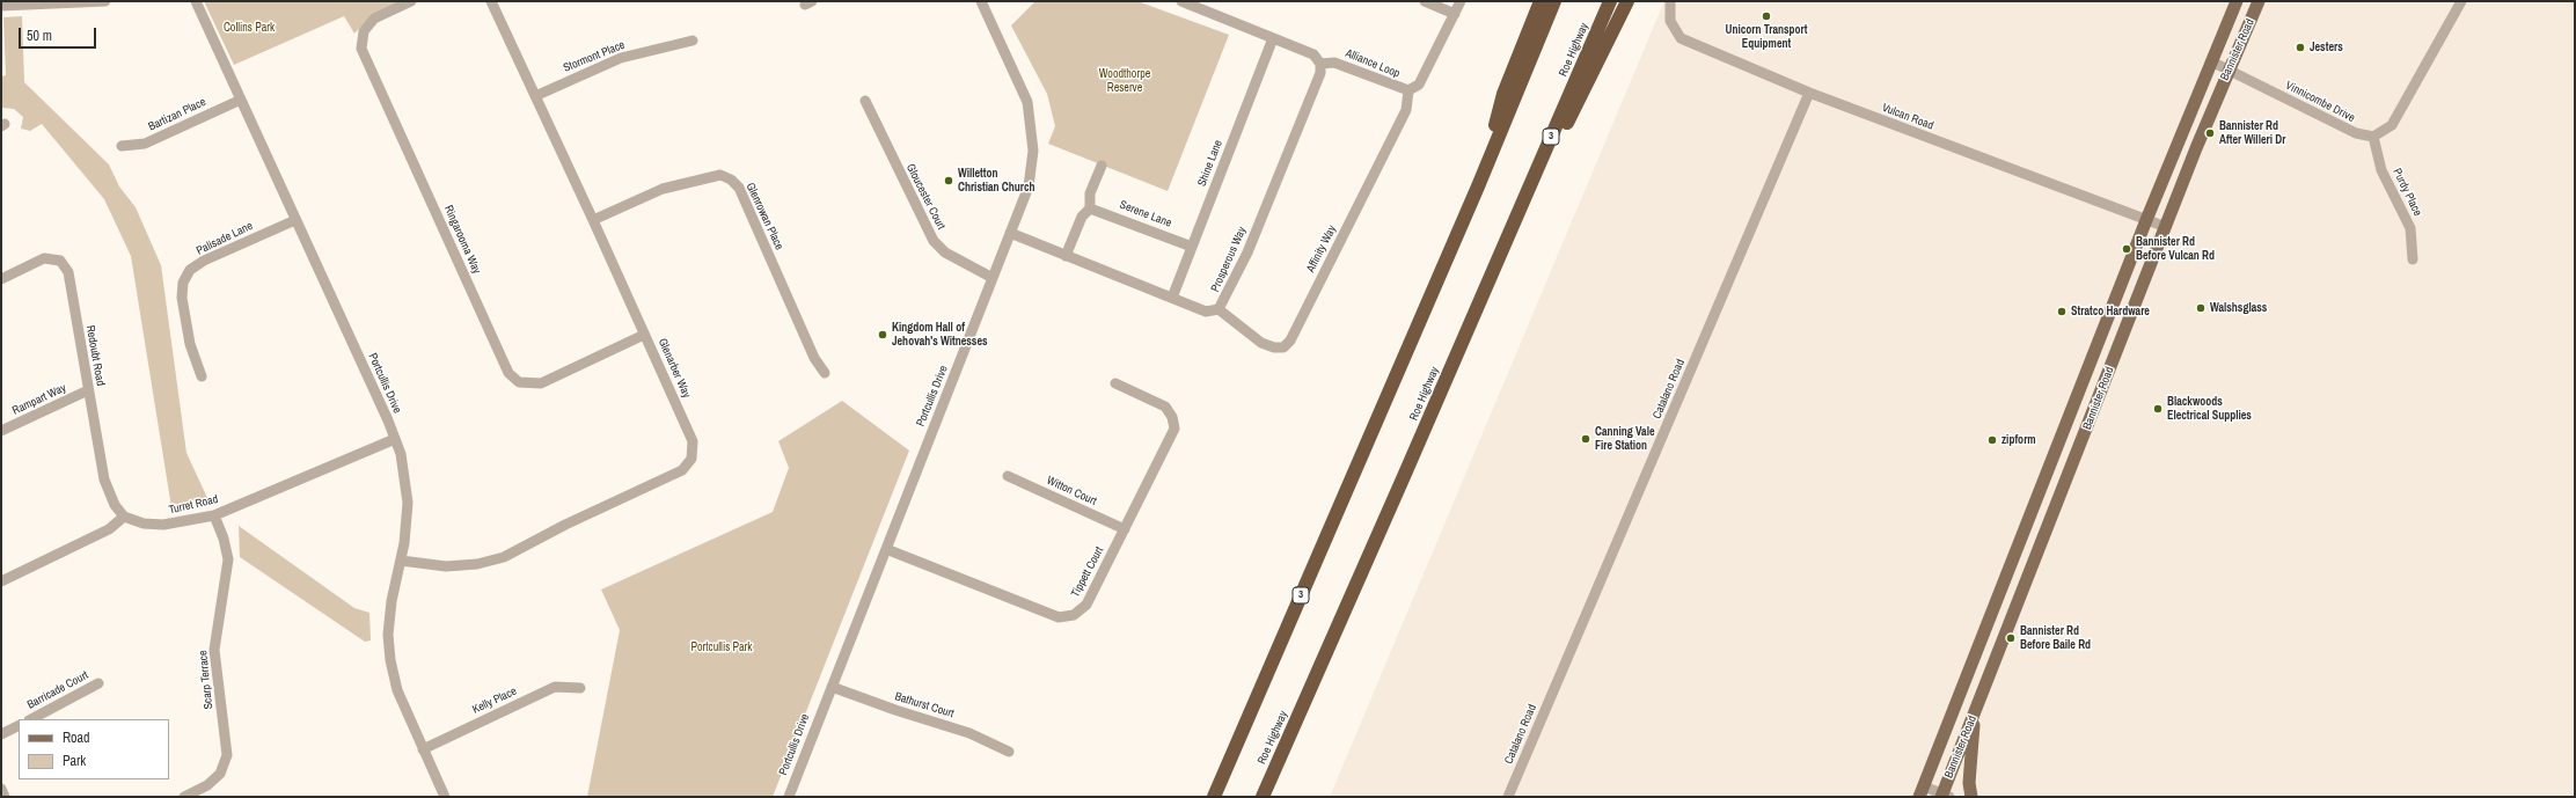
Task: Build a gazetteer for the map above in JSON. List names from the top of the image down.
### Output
{
  "streets": {
    "highway": ["Roe Highway", "3"],
    "main road": ["Bannister Road"],
    "street": [
      "Stormont Place",
      "Alliance Loop",
      "Vinnicombe Drive",
      "Bartizan Place",
      "Vulcan Road",
      "Shine Lane",
      "Purdy Place",
      "Gloucester Court",
      "Serene Lane",
      "Glenrowan Place",
      "Palisade Lane",
      "Ringarooma Way",
      "Affinity Way",
      "Prosperous Way",
      "Redoubt Road",
      "Glenarber Way",
      "Portcullis Drive",
      "Catalano Road",
      "Rampart Way",
      "Witton Court",
      "Turret Road",
      "Tippett Court",
      "Scarp Terrace",
      "Barricade Court",
      "Kelly Place",
      "Bathurst Court"
    ]
  },
  "crossings": [
    ["Bannister Road", "Vinnicombe Drive"],
    ["Bannister Road", "Vulcan Road"],
    ["Stormont Place", "Glenarber Way"],
    ["Alliance Loop", "Affinity Way"],
    ["Alliance Loop", "Prosperous Way"],
    ["Vinnicombe Drive", "Purdy Place"],
    ["Bartizan Place", "Portcullis Drive"],
    ["Vulcan Road", "Catalano Road"],
    ["Shine Lane", "Serene Lane"],
    ["Shine Lane", "Prosperous Way"],
    ["Gloucester Court", "Portcullis Drive"],
    ["Glenrowan Place", "Glenarber Way"],
    ["Palisade Lane", "Portcullis Drive"],
    ["Ringarooma Way", "Glenarber Way"],
    ["Affinity Way", "Prosperous Way"],
    ["Prosperous Way", "Portcullis Drive"],
    ["Redoubt Road", "Rampart Way"],
    ["Redoubt Road", "Turret Road"],
    ["Glenarber Way", "Portcullis Drive"],
    ["Portcullis Drive", "Turret Road"],
    ["Portcullis Drive", "Tippett Court"],
    ["Portcullis Drive", "Kelly Place"],
    ["Portcullis Drive", "Bathurst Court"],
    ["Witton Court", "Tippett Court"],
    ["Turret Road", "Scarp Terrace"]
  ],
  "parks": ["Collins Park", "Woodthorpe Reserve", "Portcullis Park"],
  "places": [
    "Unicorn Transport Equipment",
    "Jesters",
    "Bannister Rd After Willeri Dr",
    "Willetton Christian Church",
    "Bannister Rd Before Vulcan Rd",
    "Walshsglass",
    "Stratco Hardware",
    "Kingdom Hall of Jehovah's Witnesses",
    "Blackwoods Electrical Supplies",
    "Canning Vale Fire Station",
    "zipform",
    "Bannister Rd Before Baile Rd"
  ],
  "legend": ["Road", "Park"],
  "scale_bar": "50 m"
}
